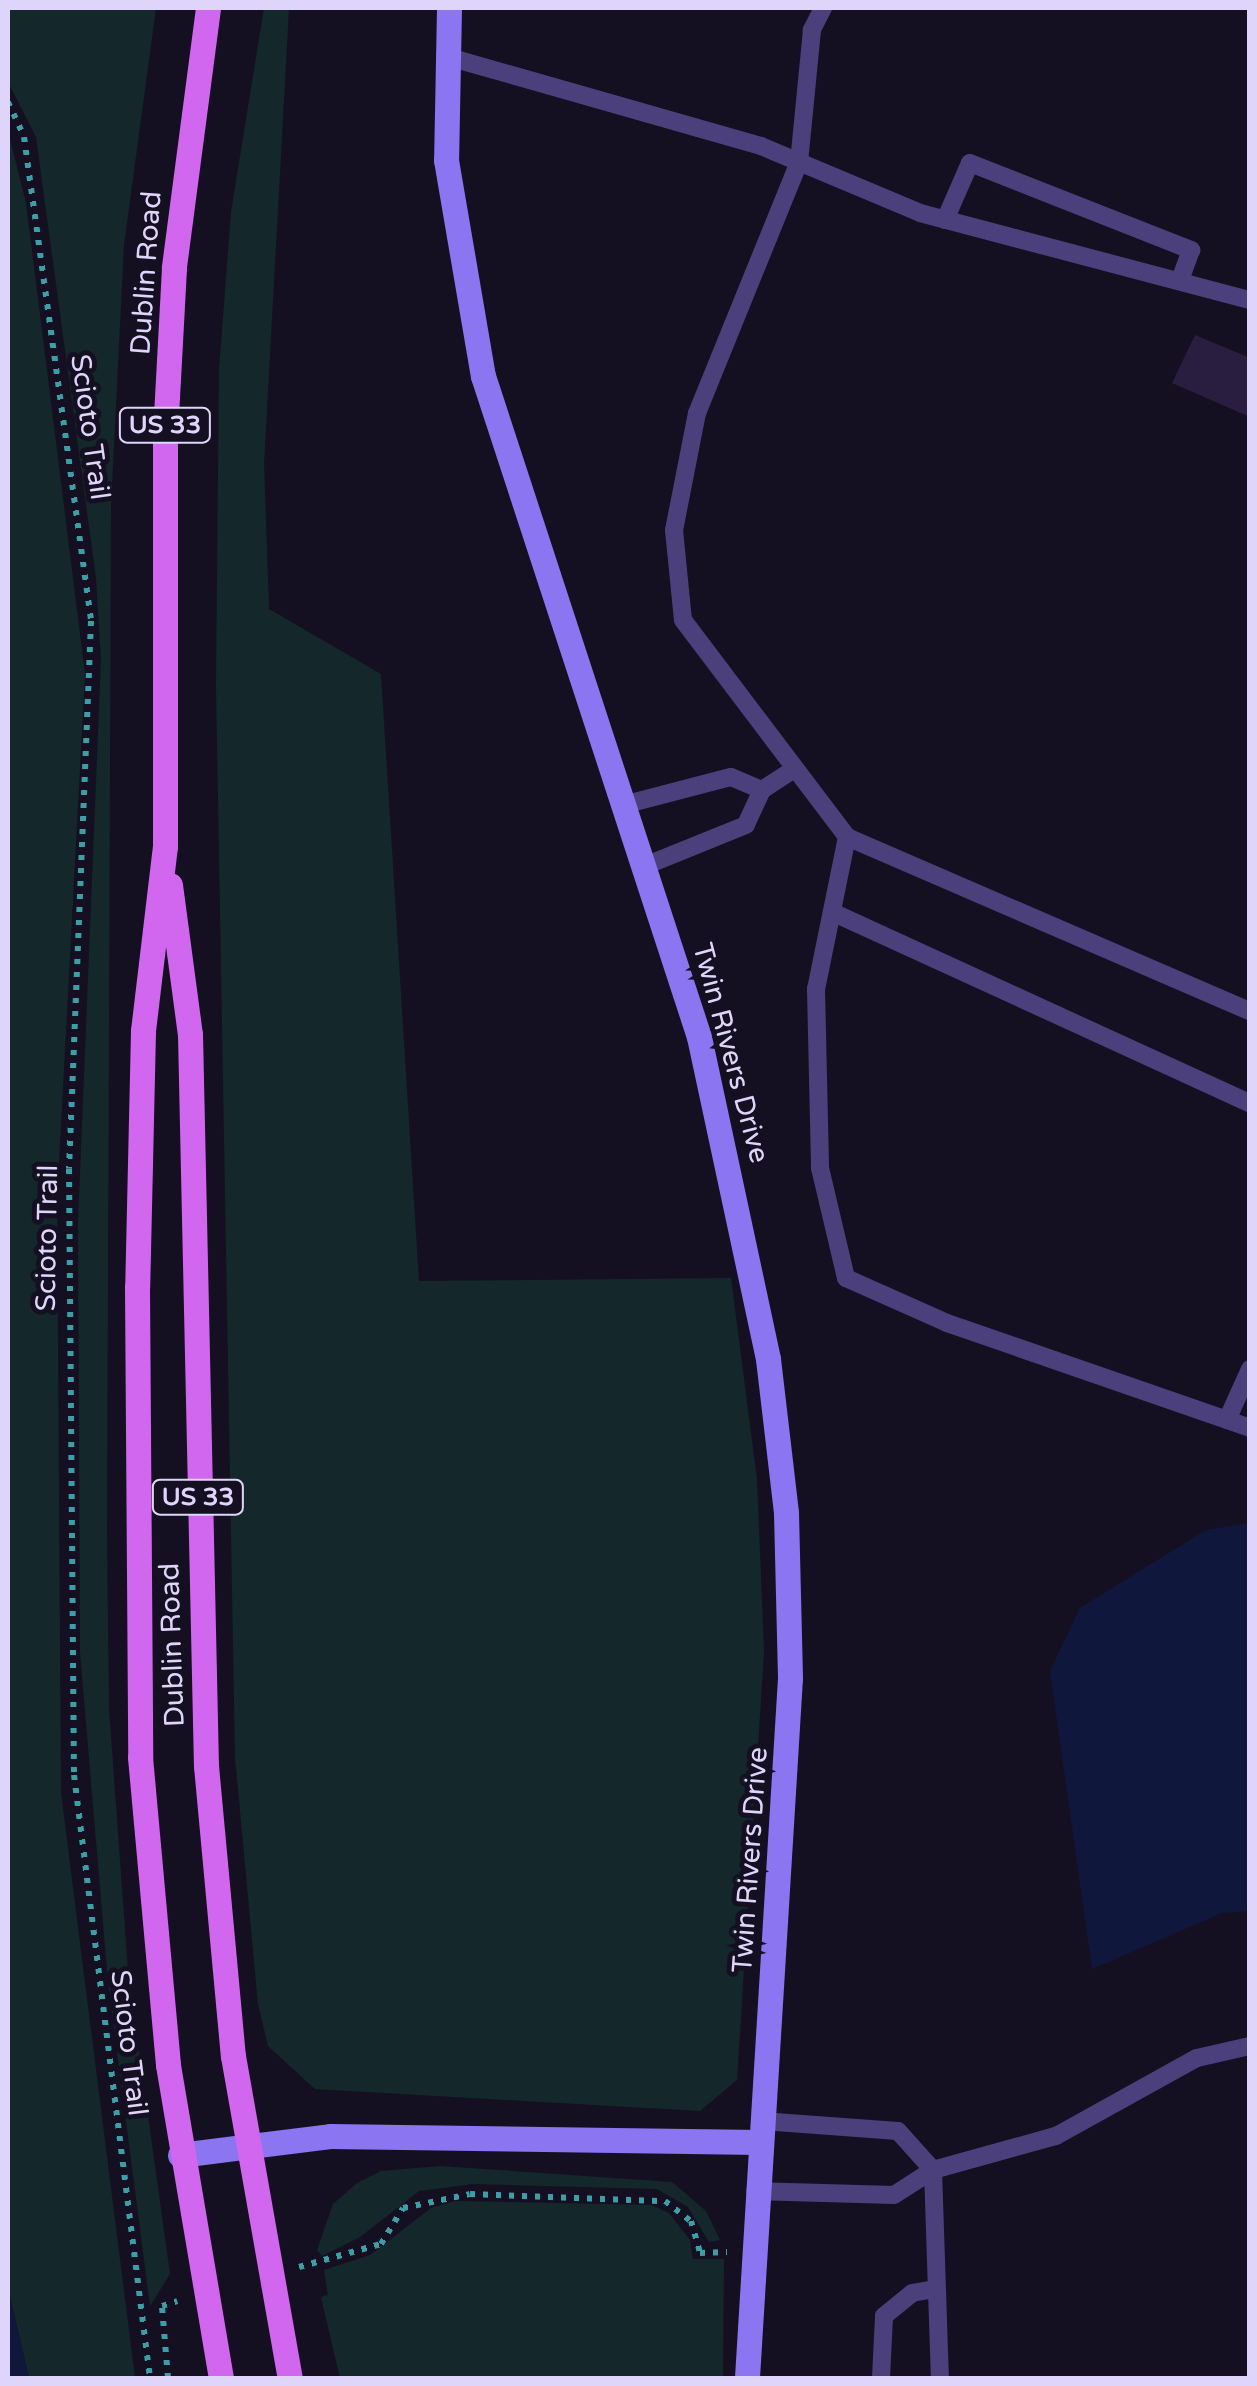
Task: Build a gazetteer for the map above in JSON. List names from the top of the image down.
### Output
{
  "streets": {
    "main road": ["Dublin Road", "US 33"],
    "street": ["Twin Rivers Drive"],
    "path": ["Scioto Trail"]
  }
}
